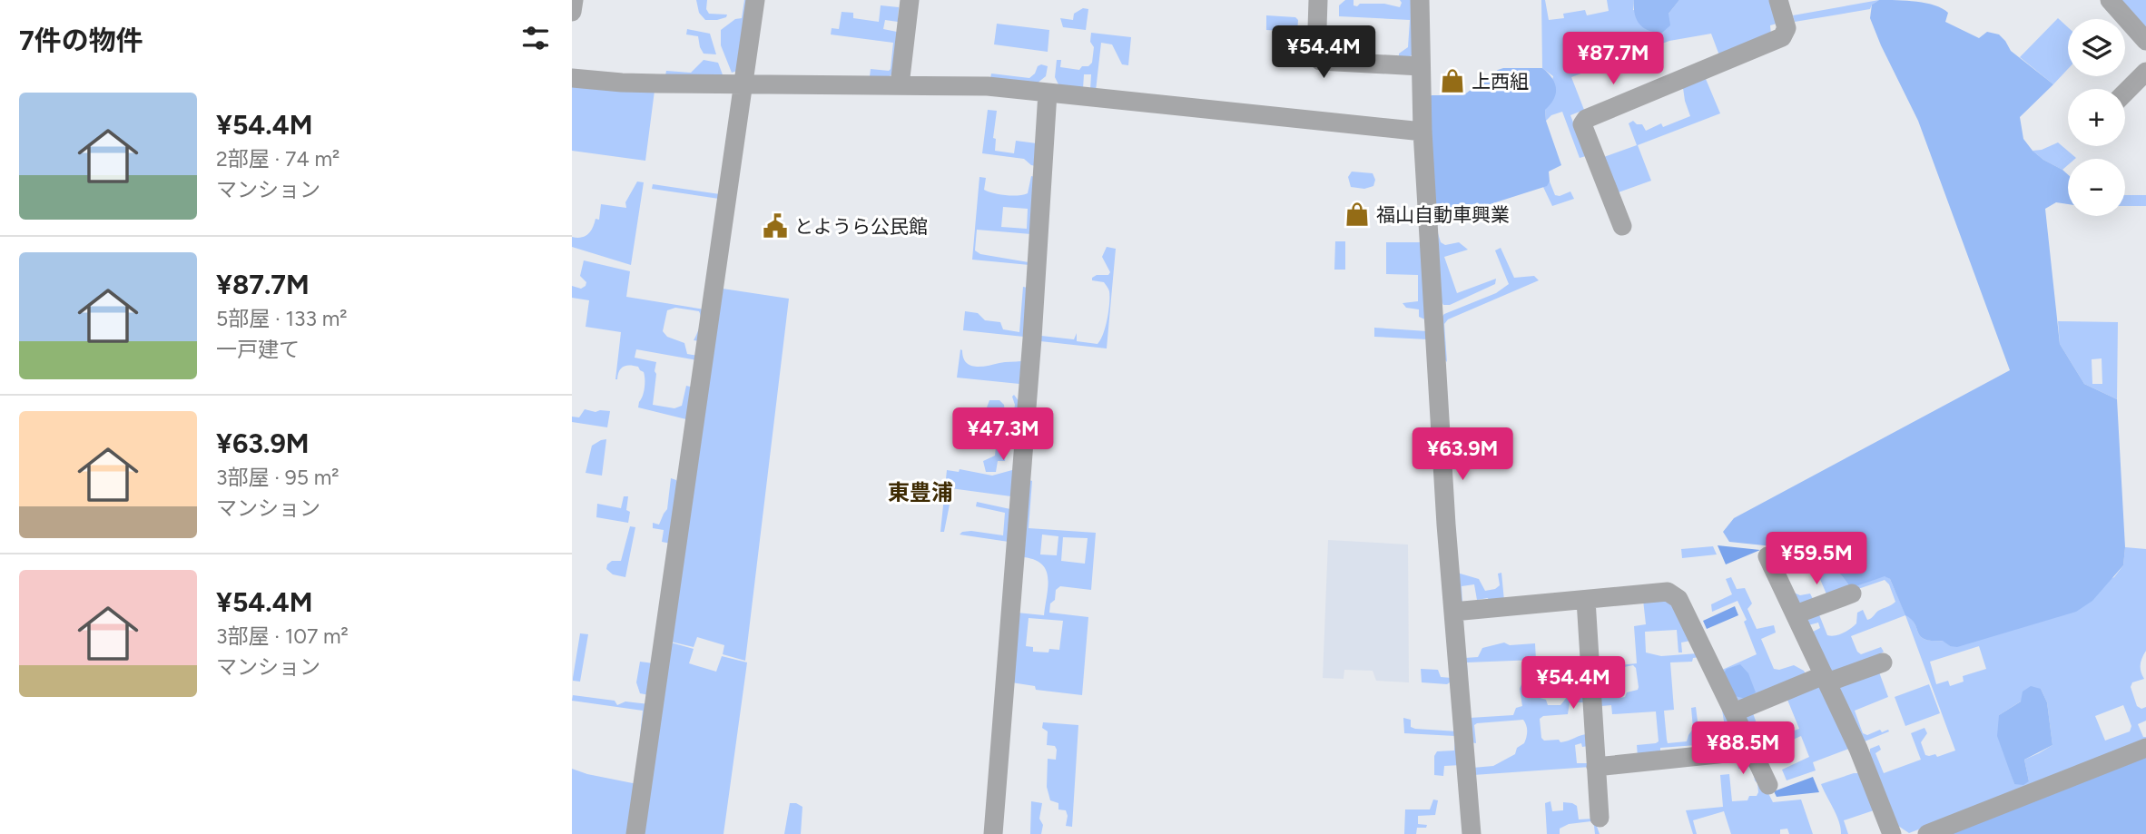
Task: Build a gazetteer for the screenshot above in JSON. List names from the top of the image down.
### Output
{
  "districts": ["東豊浦"],
  "places": {
    "shop": ["上西組", "福山自動車興業"],
    "public building": ["とようら公民館"]
  },
  "page": {
    "heading": "7件の物件",
    "map_buttons": ["+", "−"],
    "price": [
      "¥54.4M",
      "¥87.7M",
      "¥47.3M",
      "¥63.9M",
      "¥59.5M",
      "¥54.4M",
      "¥88.5M"
    ],
    "list": [
      {
        "name": "¥54.4M",
        "note": "2部屋 · 74 m² · マンション"
      },
      {
        "name": "¥87.7M",
        "note": "5部屋 · 133 m² · 一戸建て"
      },
      {
        "name": "¥63.9M",
        "note": "3部屋 · 95 m² · マンション"
      },
      {
        "name": "¥54.4M",
        "note": "3部屋 · 107 m² · マンション"
      }
    ]
  }
}
